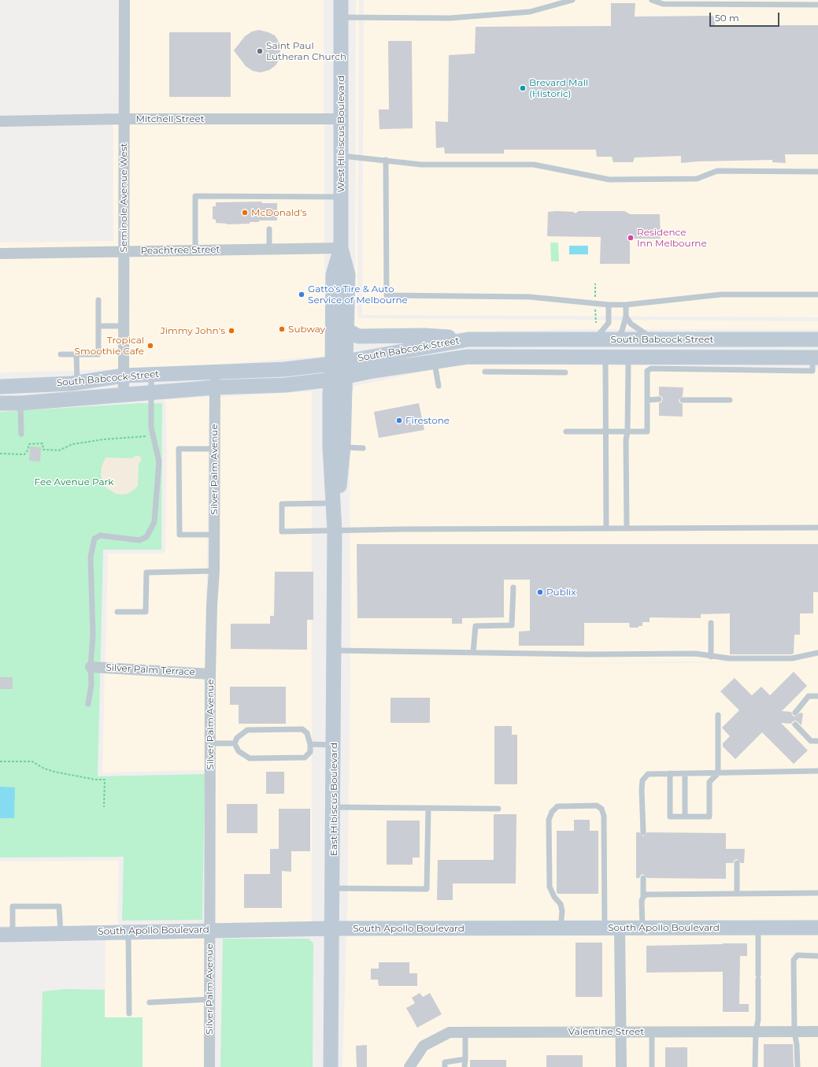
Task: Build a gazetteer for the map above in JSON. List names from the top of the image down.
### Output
{
  "streets": {
    "street": [
      "Mitchell Street",
      "West Hibiscus Boulevard",
      "Seminole Avenue West",
      "Peachtree Street",
      "South Babcock Street",
      "Silver Palm Avenue",
      "Silver Palm Terrace",
      "East Hibiscus Boulevard",
      "South Apollo Boulevard",
      "Valentine Street"
    ]
  },
  "crossings": [
    ["Mitchell Street", "West Hibiscus Boulevard"],
    ["Mitchell Street", "Seminole Avenue West"],
    ["West Hibiscus Boulevard", "Peachtree Street"],
    ["West Hibiscus Boulevard", "South Babcock Street"],
    ["Seminole Avenue West", "Peachtree Street"],
    ["Seminole Avenue West", "South Babcock Street"],
    ["South Babcock Street", "Silver Palm Avenue"],
    ["South Babcock Street", "East Hibiscus Boulevard"],
    ["Silver Palm Avenue", "Silver Palm Terrace"],
    ["Silver Palm Avenue", "South Apollo Boulevard"],
    ["East Hibiscus Boulevard", "South Apollo Boulevard"]
  ],
  "parks": ["Fee Avenue Park"],
  "places": [
    "Saint Paul Lutheran Church",
    "Brevard Mall (Historic)",
    "McDonald's",
    "Residence Inn Melbourne",
    "Gatto's Tire & Auto Service of Melbourne",
    "Subway",
    "Jimmy John's",
    "Tropical Smoothie Cafe",
    "Firestone",
    "Publix"
  ],
  "scale_bar": "50 m"
}
